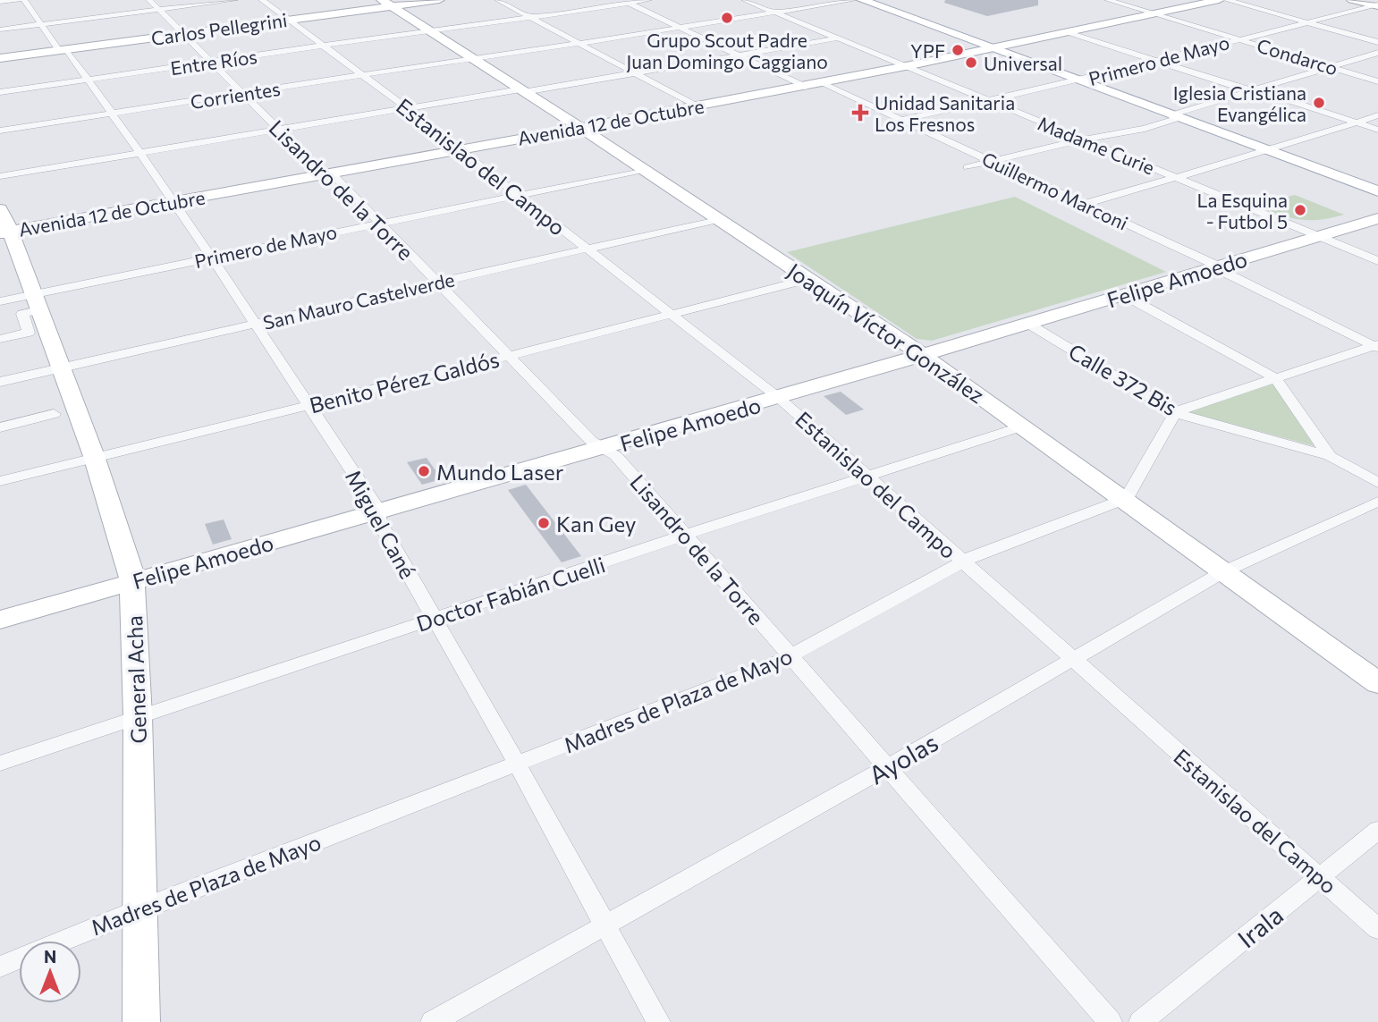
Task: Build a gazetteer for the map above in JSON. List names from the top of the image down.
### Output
{
  "streets": {
    "street": [
      "Carlos Pellegrini",
      "Condarco",
      "Primero de Mayo",
      "Entre Ríos",
      "Corrientes",
      "Avenida 12 de Octubre",
      "Madame Curie",
      "Estanislao del Campo",
      "Lisandro de la Torre",
      "Guillermo Marconi",
      "Felipe Amoedo",
      "San Mauro Castelverde",
      "Joaquín Víctor González",
      "Calle 372 Bis",
      "Benito Pérez Galdós",
      "Miguel Cané",
      "Doctor Fabián Cuelli",
      "General Acha",
      "Madres de Plaza de Mayo",
      "Ayolas",
      "Irala"
    ]
  },
  "crossings": [
    ["Carlos Pellegrini", "Estanislao del Campo"],
    ["Carlos Pellegrini", "Lisandro de la Torre"],
    ["Carlos Pellegrini", "Joaquín Víctor González"],
    ["Carlos Pellegrini", "Miguel Cané"],
    ["Condarco", "Primero de Mayo"],
    ["Condarco", "Avenida 12 de Octubre"],
    ["Primero de Mayo", "Madame Curie"],
    ["Primero de Mayo", "Estanislao del Campo"],
    ["Primero de Mayo", "Lisandro de la Torre"],
    ["Primero de Mayo", "Guillermo Marconi"],
    ["Primero de Mayo", "Joaquín Víctor González"],
    ["Primero de Mayo", "Miguel Cané"],
    ["Primero de Mayo", "General Acha"],
    ["Entre Ríos", "Estanislao del Campo"],
    ["Entre Ríos", "Lisandro de la Torre"],
    ["Entre Ríos", "Joaquín Víctor González"],
    ["Entre Ríos", "Miguel Cané"],
    ["Corrientes", "Madame Curie"],
    ["Corrientes", "Estanislao del Campo"],
    ["Corrientes", "Lisandro de la Torre"],
    ["Corrientes", "Joaquín Víctor González"],
    ["Corrientes", "Miguel Cané"],
    ["Avenida 12 de Octubre", "Madame Curie"],
    ["Avenida 12 de Octubre", "Estanislao del Campo"],
    ["Avenida 12 de Octubre", "Lisandro de la Torre"],
    ["Avenida 12 de Octubre", "Guillermo Marconi"],
    ["Avenida 12 de Octubre", "Joaquín Víctor González"],
    ["Avenida 12 de Octubre", "Miguel Cané"],
    ["Avenida 12 de Octubre", "General Acha"],
    ["Madame Curie", "Felipe Amoedo"],
    ["Estanislao del Campo", "Felipe Amoedo"],
    ["Estanislao del Campo", "San Mauro Castelverde"],
    ["Estanislao del Campo", "Benito Pérez Galdós"],
    ["Estanislao del Campo", "Doctor Fabián Cuelli"],
    ["Estanislao del Campo", "Madres de Plaza de Mayo"],
    ["Estanislao del Campo", "Ayolas"],
    ["Estanislao del Campo", "Irala"],
    ["Lisandro de la Torre", "Felipe Amoedo"],
    ["Lisandro de la Torre", "San Mauro Castelverde"],
    ["Lisandro de la Torre", "Benito Pérez Galdós"],
    ["Lisandro de la Torre", "Doctor Fabián Cuelli"],
    ["Lisandro de la Torre", "Madres de Plaza de Mayo"],
    ["Lisandro de la Torre", "Ayolas"],
    ["Guillermo Marconi", "Felipe Amoedo"],
    ["Felipe Amoedo", "Joaquín Víctor González"],
    ["Felipe Amoedo", "Calle 372 Bis"],
    ["Felipe Amoedo", "Miguel Cané"],
    ["Felipe Amoedo", "General Acha"],
    ["San Mauro Castelverde", "Joaquín Víctor González"],
    ["San Mauro Castelverde", "Miguel Cané"],
    ["San Mauro Castelverde", "General Acha"],
    ["Joaquín Víctor González", "Benito Pérez Galdós"],
    ["Joaquín Víctor González", "Doctor Fabián Cuelli"],
    ["Joaquín Víctor González", "Madres de Plaza de Mayo"],
    ["Joaquín Víctor González", "Ayolas"],
    ["Benito Pérez Galdós", "Miguel Cané"],
    ["Benito Pérez Galdós", "General Acha"],
    ["Miguel Cané", "Doctor Fabián Cuelli"],
    ["Miguel Cané", "Madres de Plaza de Mayo"],
    ["Miguel Cané", "Ayolas"],
    ["Doctor Fabián Cuelli", "General Acha"],
    ["General Acha", "Madres de Plaza de Mayo"]
  ],
  "places": {
    "other": [
      "Grupo Scout Padre Juan Domingo Caggiano",
      "YPF",
      "Universal",
      "Iglesia Cristiana Evangélica",
      "La Esquina - Futbol 5",
      "Mundo Laser",
      "Kan Gey"
    ],
    "health": ["Unidad Sanitaria Los Fresnos"]
  },
  "north": "top"
}
